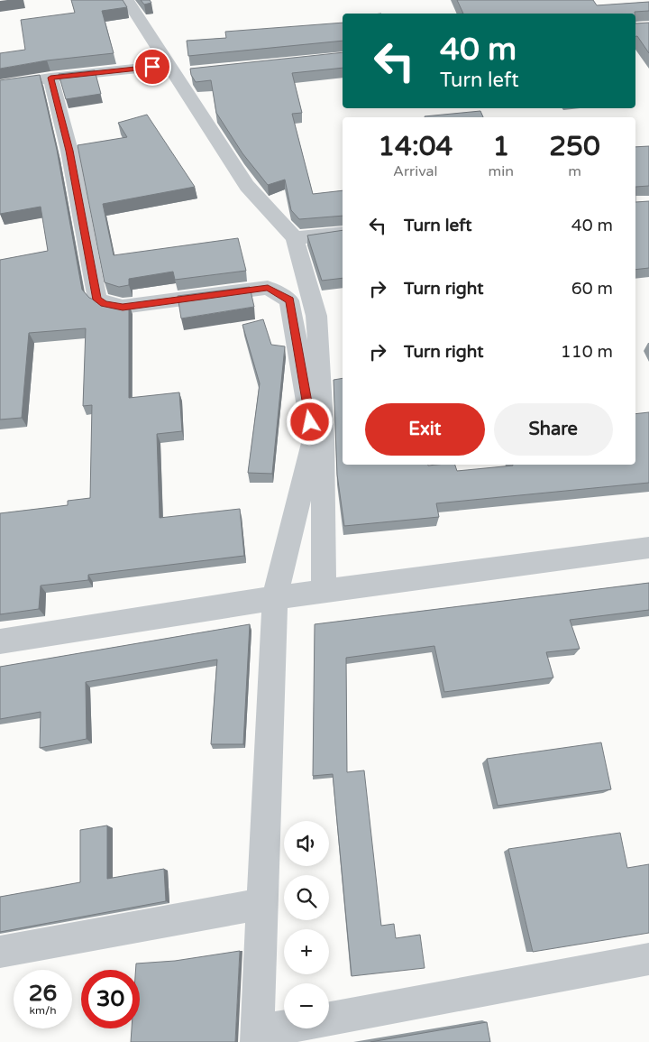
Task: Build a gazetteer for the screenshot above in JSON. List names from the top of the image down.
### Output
{
  "page": {
    "turn": ["40 m", "Turn left"],
    "eta": [
      "14:04",
      "Arrival",
      "1",
      "min",
      "250",
      "m"
    ],
    "list": [
      {
        "name": "Turn left",
        "value": "40 m"
      },
      {
        "name": "Turn right",
        "value": "60 m"
      },
      {
        "name": "Turn right",
        "value": "110 m"
      }
    ],
    "buttons": ["Exit", "Share"],
    "map_buttons": ["+", "−"],
    "speed": "26 km/h",
    "limit": "30"
  }
}
